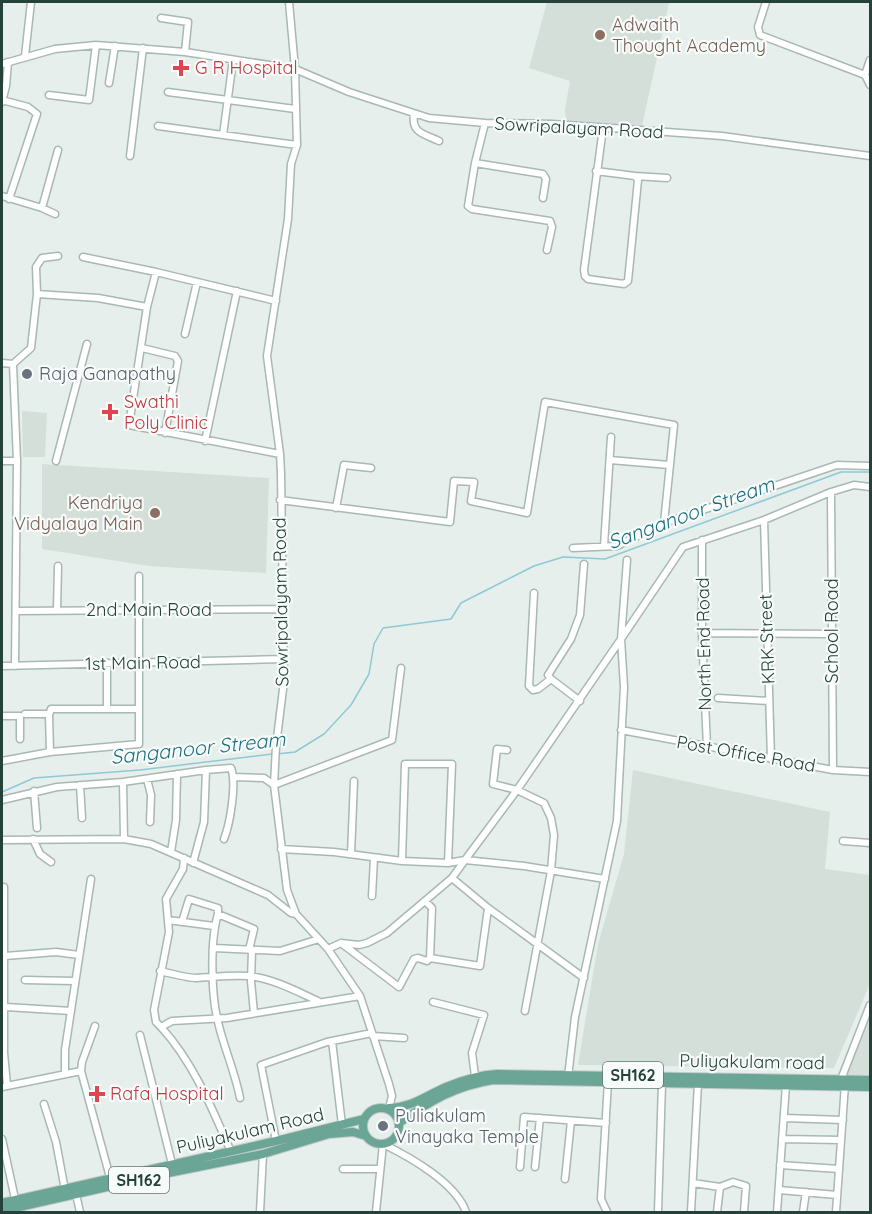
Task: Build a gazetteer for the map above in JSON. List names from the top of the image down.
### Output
{
  "streets": {
    "main road": ["Puliyakulam road", "SH162", "Puliyakulam Road"],
    "street": [
      "Sowripalayam Road",
      "2nd Main Road",
      "School Road",
      "KRK Street",
      "North End Road",
      "1st Main Road",
      "Post Office Road"
    ]
  },
  "crossings": [
    ["Sowripalayam Road", "2nd Main Road"],
    ["Sowripalayam Road", "1st Main Road"],
    ["Sowripalayam Road", "Puliyakulam road"],
    ["Sowripalayam Road", "Puliyakulam Road"],
    ["School Road", "Post Office Road"],
    ["KRK Street", "Post Office Road"],
    ["North End Road", "Post Office Road"],
    ["Puliyakulam road", "Puliyakulam Road"]
  ],
  "water": ["Sanganoor Stream"],
  "places": {
    "other": [
      "Adwaith Thought Academy",
      "Raja Ganapathy",
      "Kendriya Vidyalaya Main",
      "Puliakulam Vinayaka Temple"
    ],
    "health": ["G R Hospital", "Swathi Poly Clinic", "Rafa Hospital"]
  }
}
